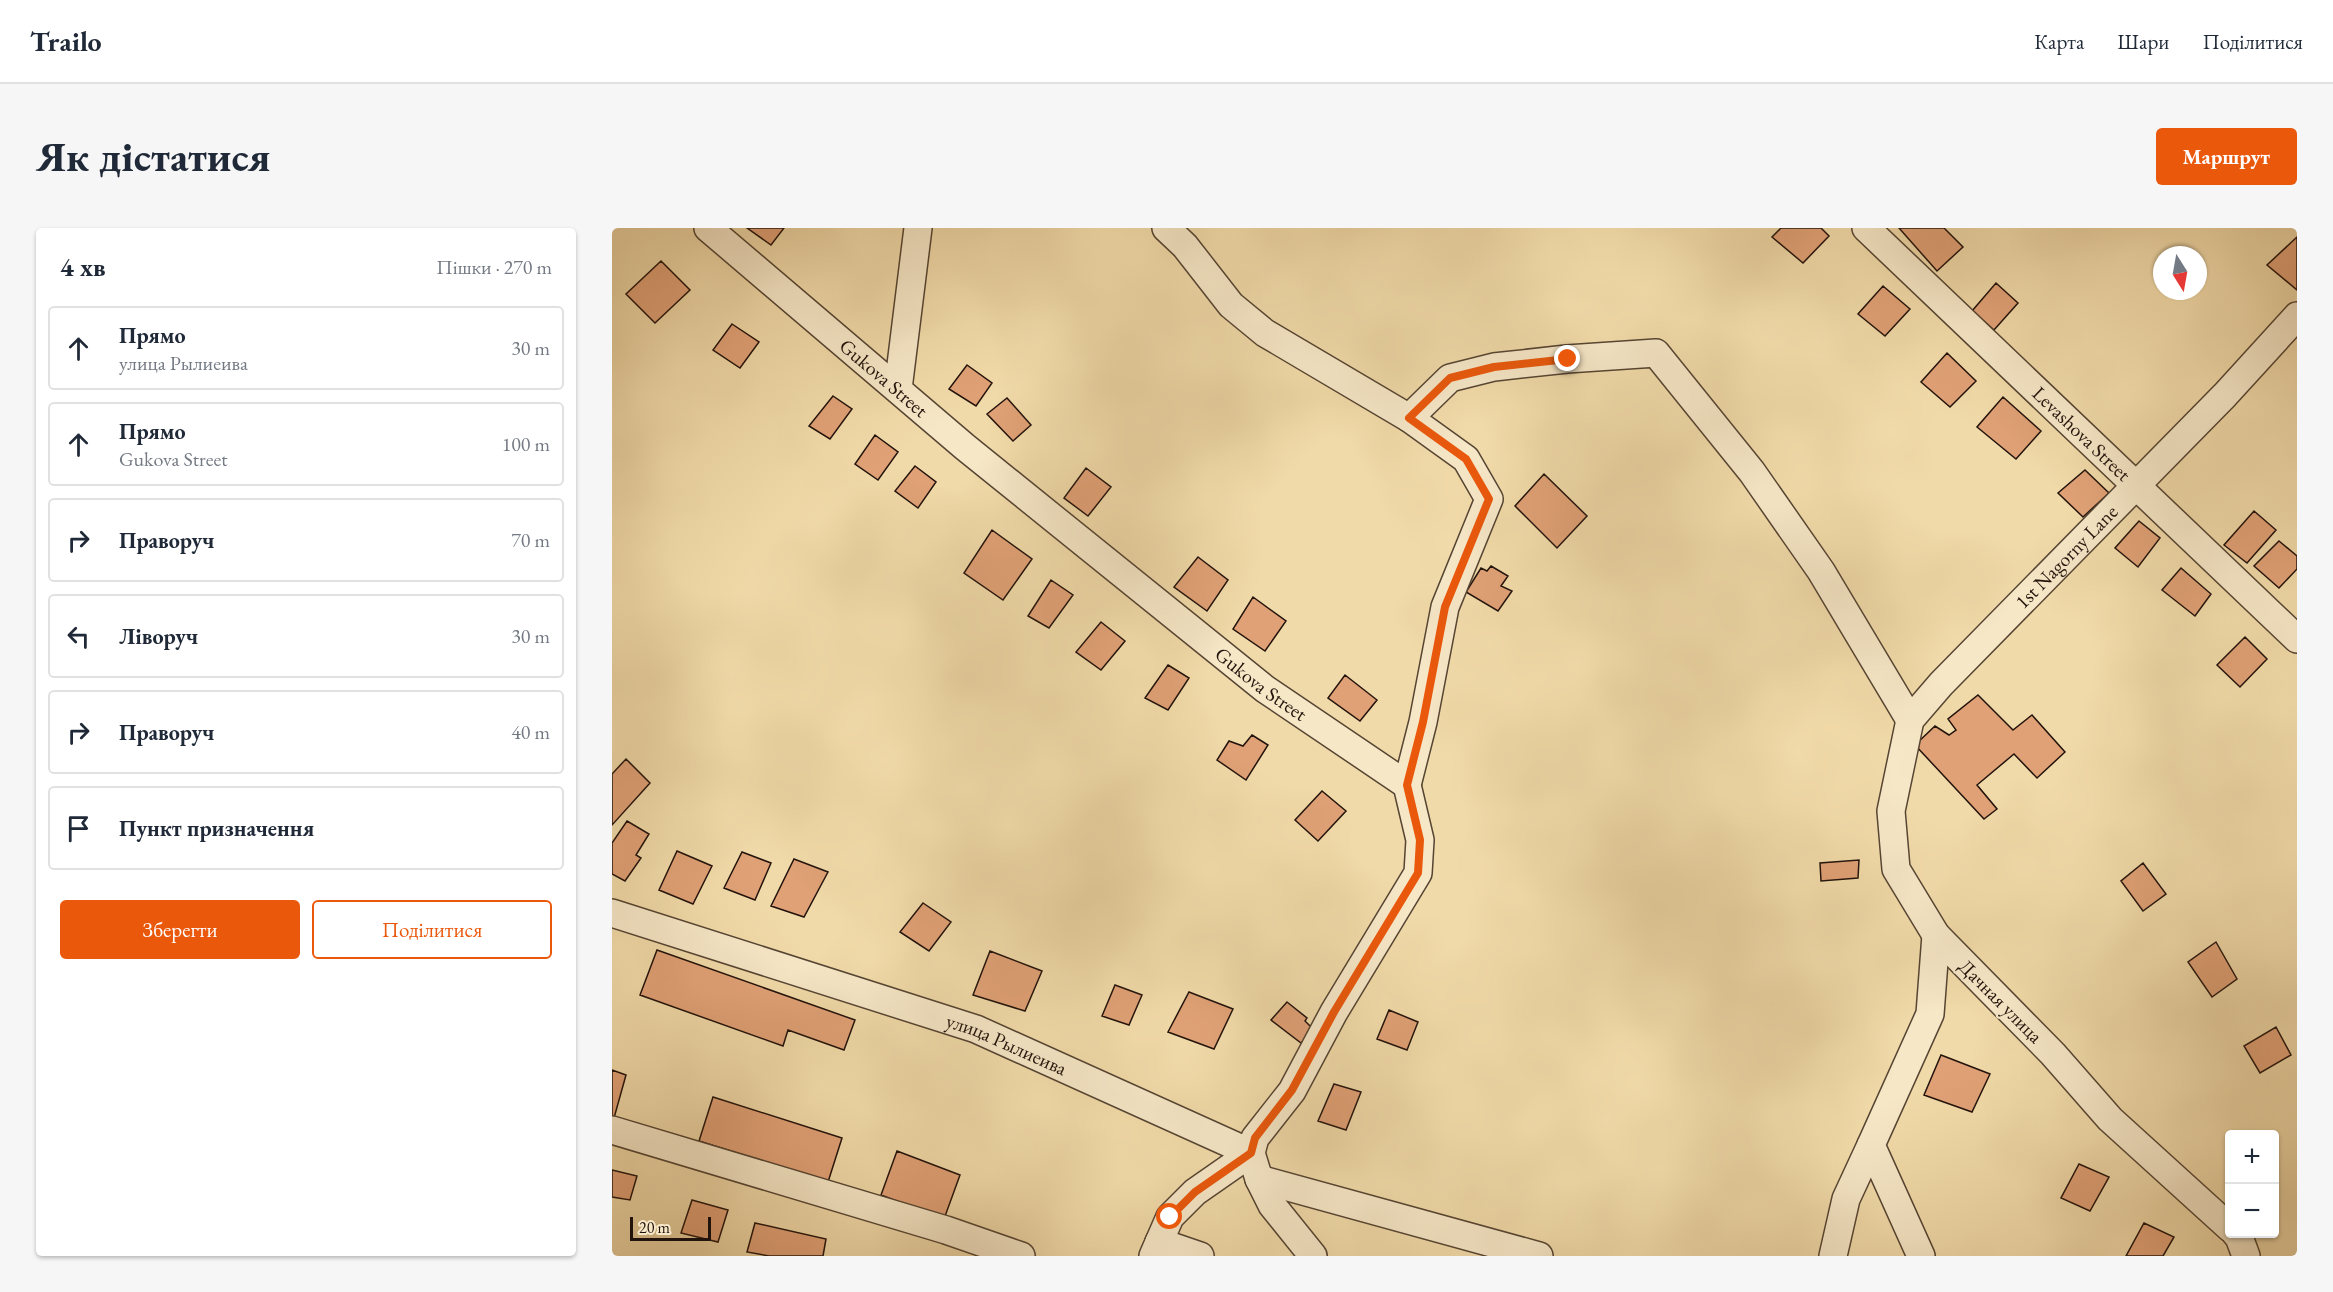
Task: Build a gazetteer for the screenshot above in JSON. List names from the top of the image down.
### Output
{
  "streets": {
    "street": [
      "Gukova Street",
      "Levashova Street",
      "1st Nagorny Lane",
      "Дачная улица",
      "улица Рылиеива"
    ]
  },
  "crossings": [
    ["Levashova Street", "1st Nagorny Lane"],
    ["1st Nagorny Lane", "Дачная улица"]
  ],
  "scale_bar": "20 m",
  "north": "bottom",
  "page": {
    "header": "Trailo",
    "nav": ["Карта", "Шари", "Поділитися"],
    "buttons": [
      "Маршрут",
      ["Зберегти", "Поділитися"]
    ],
    "title": "Як дістатися",
    "heading": ["4 хв", "Пішки · 270 m"],
    "list": [
      ["Прямо", "улица Рылиеива", "30 m"],
      ["Прямо", "Gukova Street", "100 m"],
      ["Праворуч", "70 m"],
      ["Ліворуч", "30 m"],
      ["Праворуч", "40 m"],
      "Пункт призначення"
    ],
    "map_buttons": ["+", "−"],
    "scale": "20 m"
  }
}
